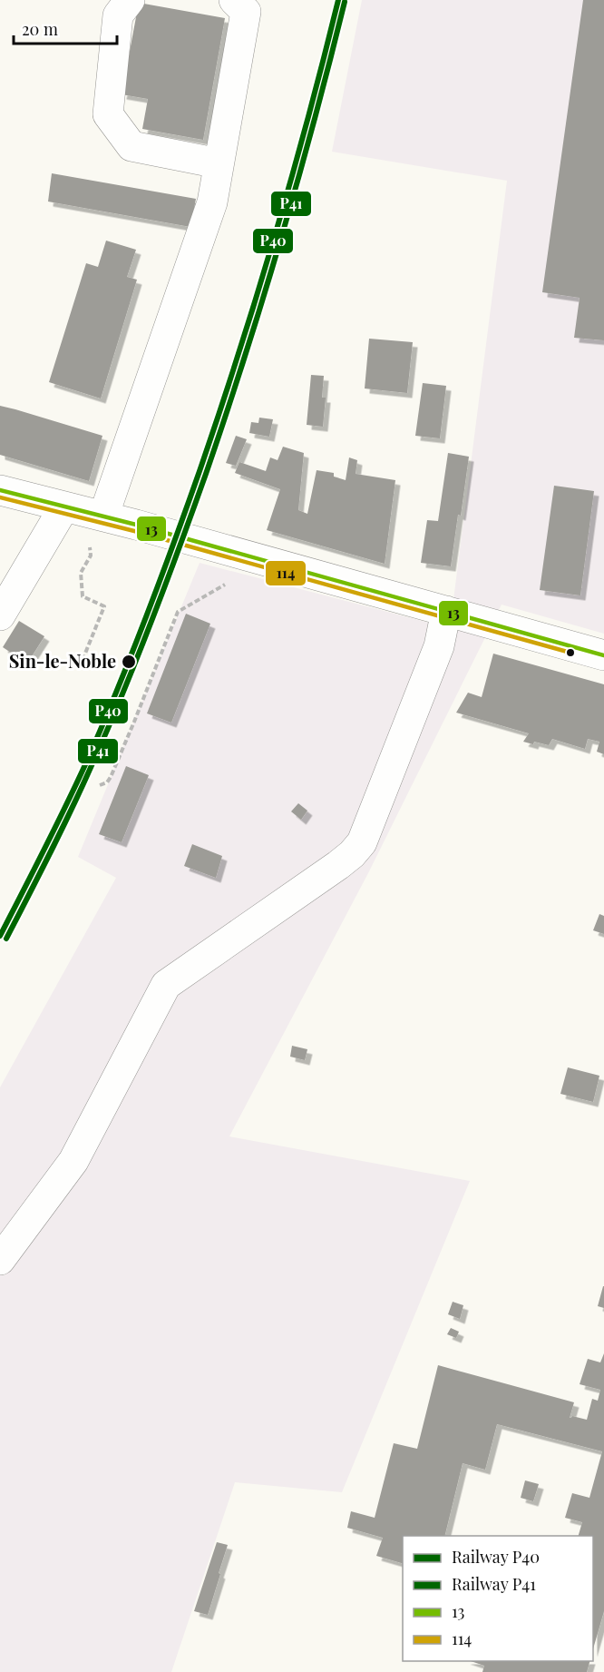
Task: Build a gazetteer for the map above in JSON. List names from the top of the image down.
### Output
{
  "places": ["Sin-le-Noble"],
  "lines": [
    "rail line P40",
    "rail line P41",
    "transit line 13",
    "transit line 114"
  ],
  "legend": [
    "Railway P40",
    "Railway P41",
    "13",
    "114"
  ],
  "scale_bar": "20 m"
}
